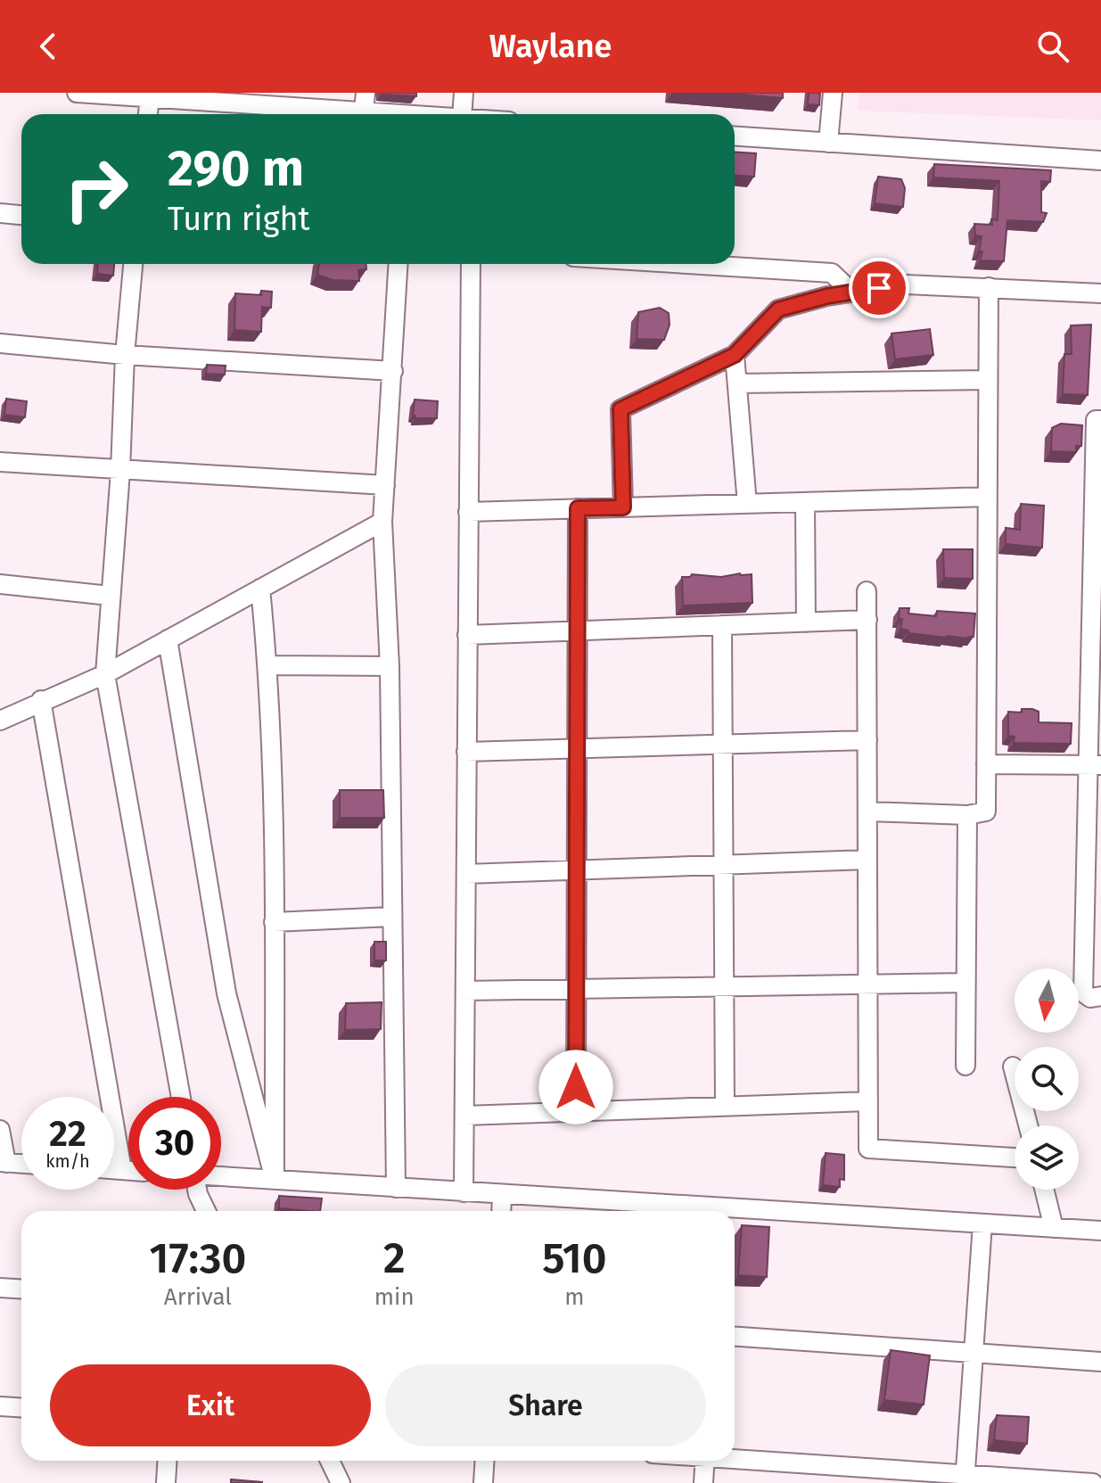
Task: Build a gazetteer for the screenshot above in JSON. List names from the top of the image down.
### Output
{
  "north": "bottom",
  "page": {
    "header": "Waylane",
    "turn": ["290 m", "Turn right"],
    "speed": "22 km/h",
    "limit": "30",
    "eta": [
      "17:30",
      "Arrival",
      "2",
      "min",
      "510",
      "m"
    ],
    "buttons": ["Exit", "Share"]
  }
}
